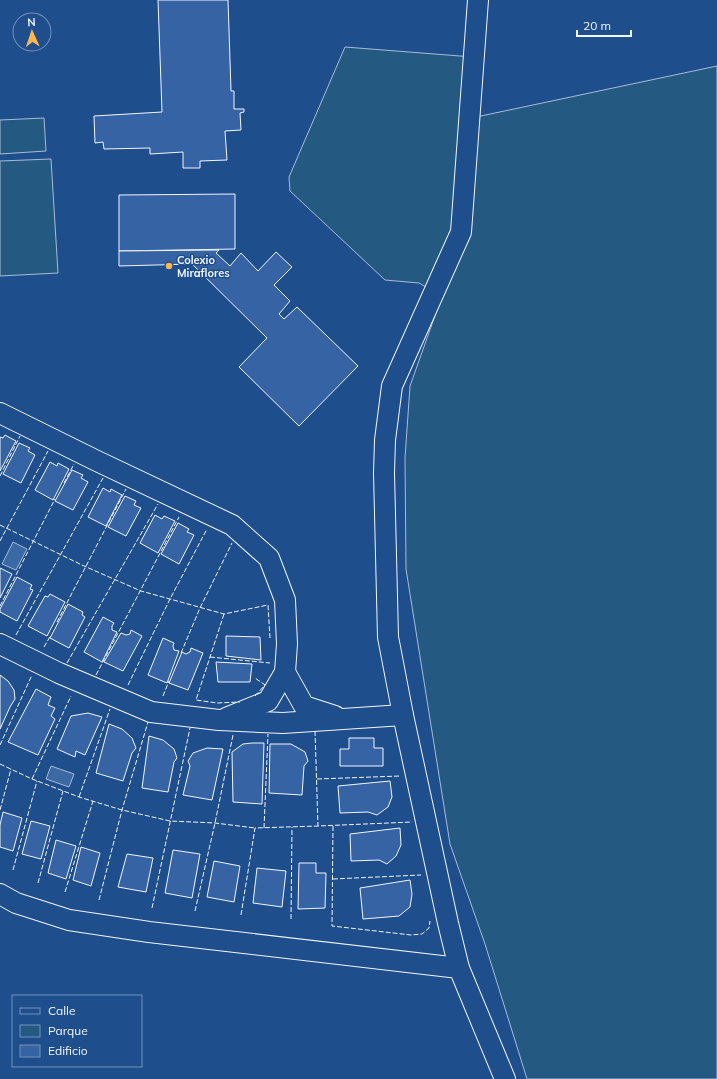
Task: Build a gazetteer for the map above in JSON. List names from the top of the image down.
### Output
{
  "places": ["Colexio Miraflores"],
  "legend": ["Calle", "Parque", "Edificio"],
  "scale_bar": "20 m",
  "north": "top"
}
